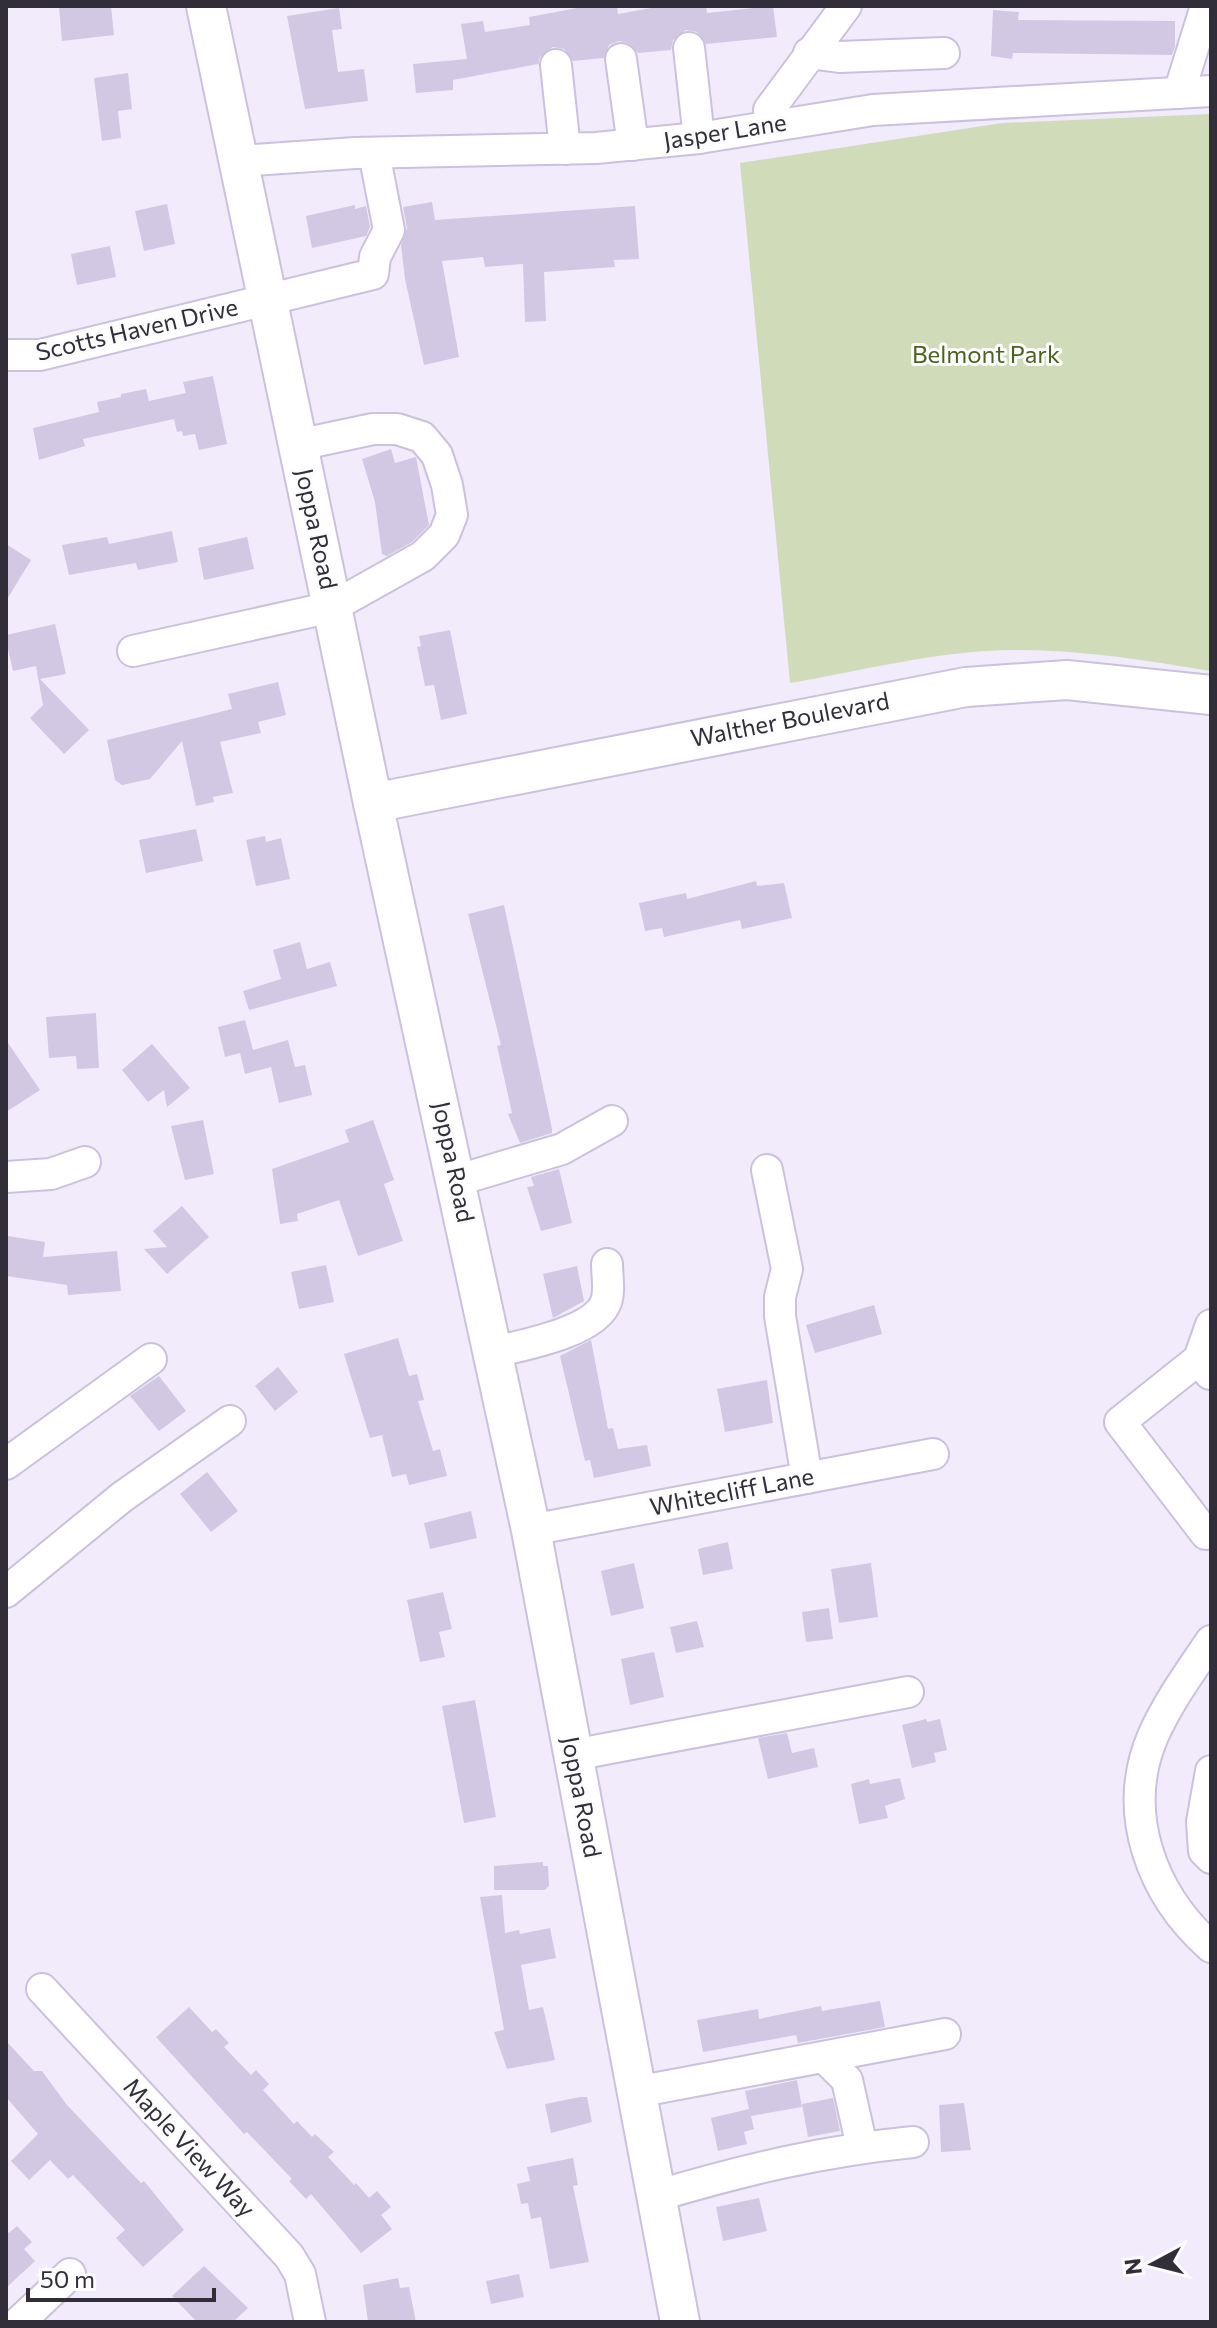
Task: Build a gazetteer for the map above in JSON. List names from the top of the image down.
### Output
{
  "streets": {
    "main road": ["Joppa Road", "Walther Boulevard"],
    "street": [
      "Jasper Lane",
      "Scotts Haven Drive",
      "Whitecliff Lane",
      "Maple View Way"
    ]
  },
  "crossings": [
    ["Jasper Lane", "Scotts Haven Drive"],
    ["Jasper Lane", "Joppa Road"],
    ["Scotts Haven Drive", "Joppa Road"],
    ["Joppa Road", "Walther Boulevard"],
    ["Joppa Road", "Whitecliff Lane"]
  ],
  "parks": ["Belmont Park"],
  "scale_bar": "50 m",
  "north": "left"
}
